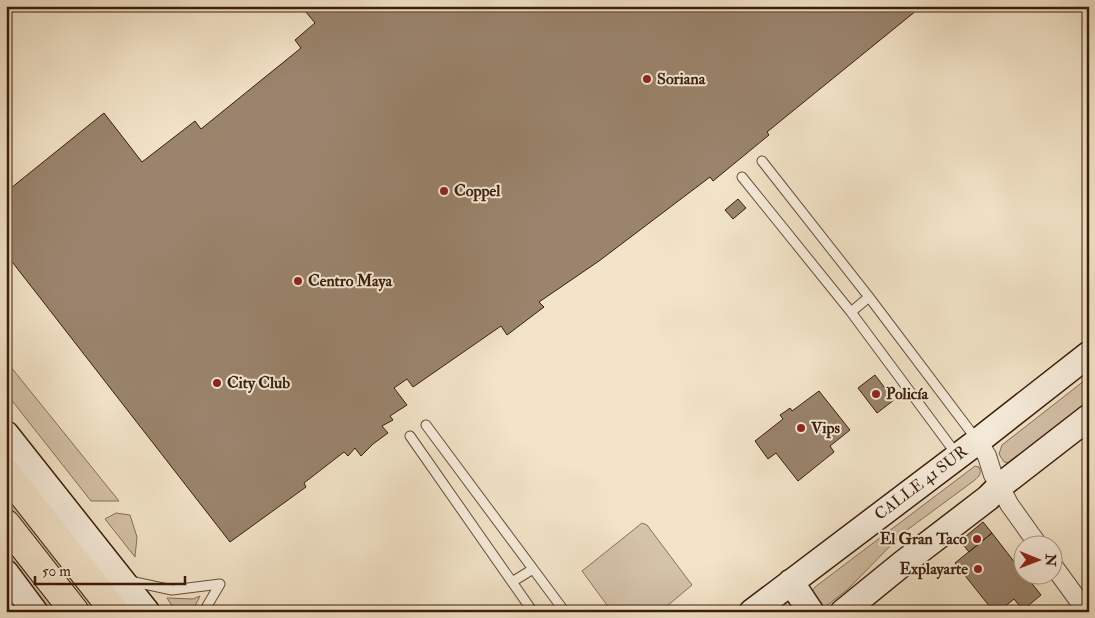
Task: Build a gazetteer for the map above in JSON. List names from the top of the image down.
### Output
{
  "streets": {
    "main road": ["CALLE 41 SUR"]
  },
  "places": [
    "Soriana",
    "Coppel",
    "Centro Maya",
    "City Club",
    "Policía",
    "Vips",
    "El Gran Taco",
    "Explayarte"
  ],
  "scale_bar": "50 m",
  "north": "right"
}
